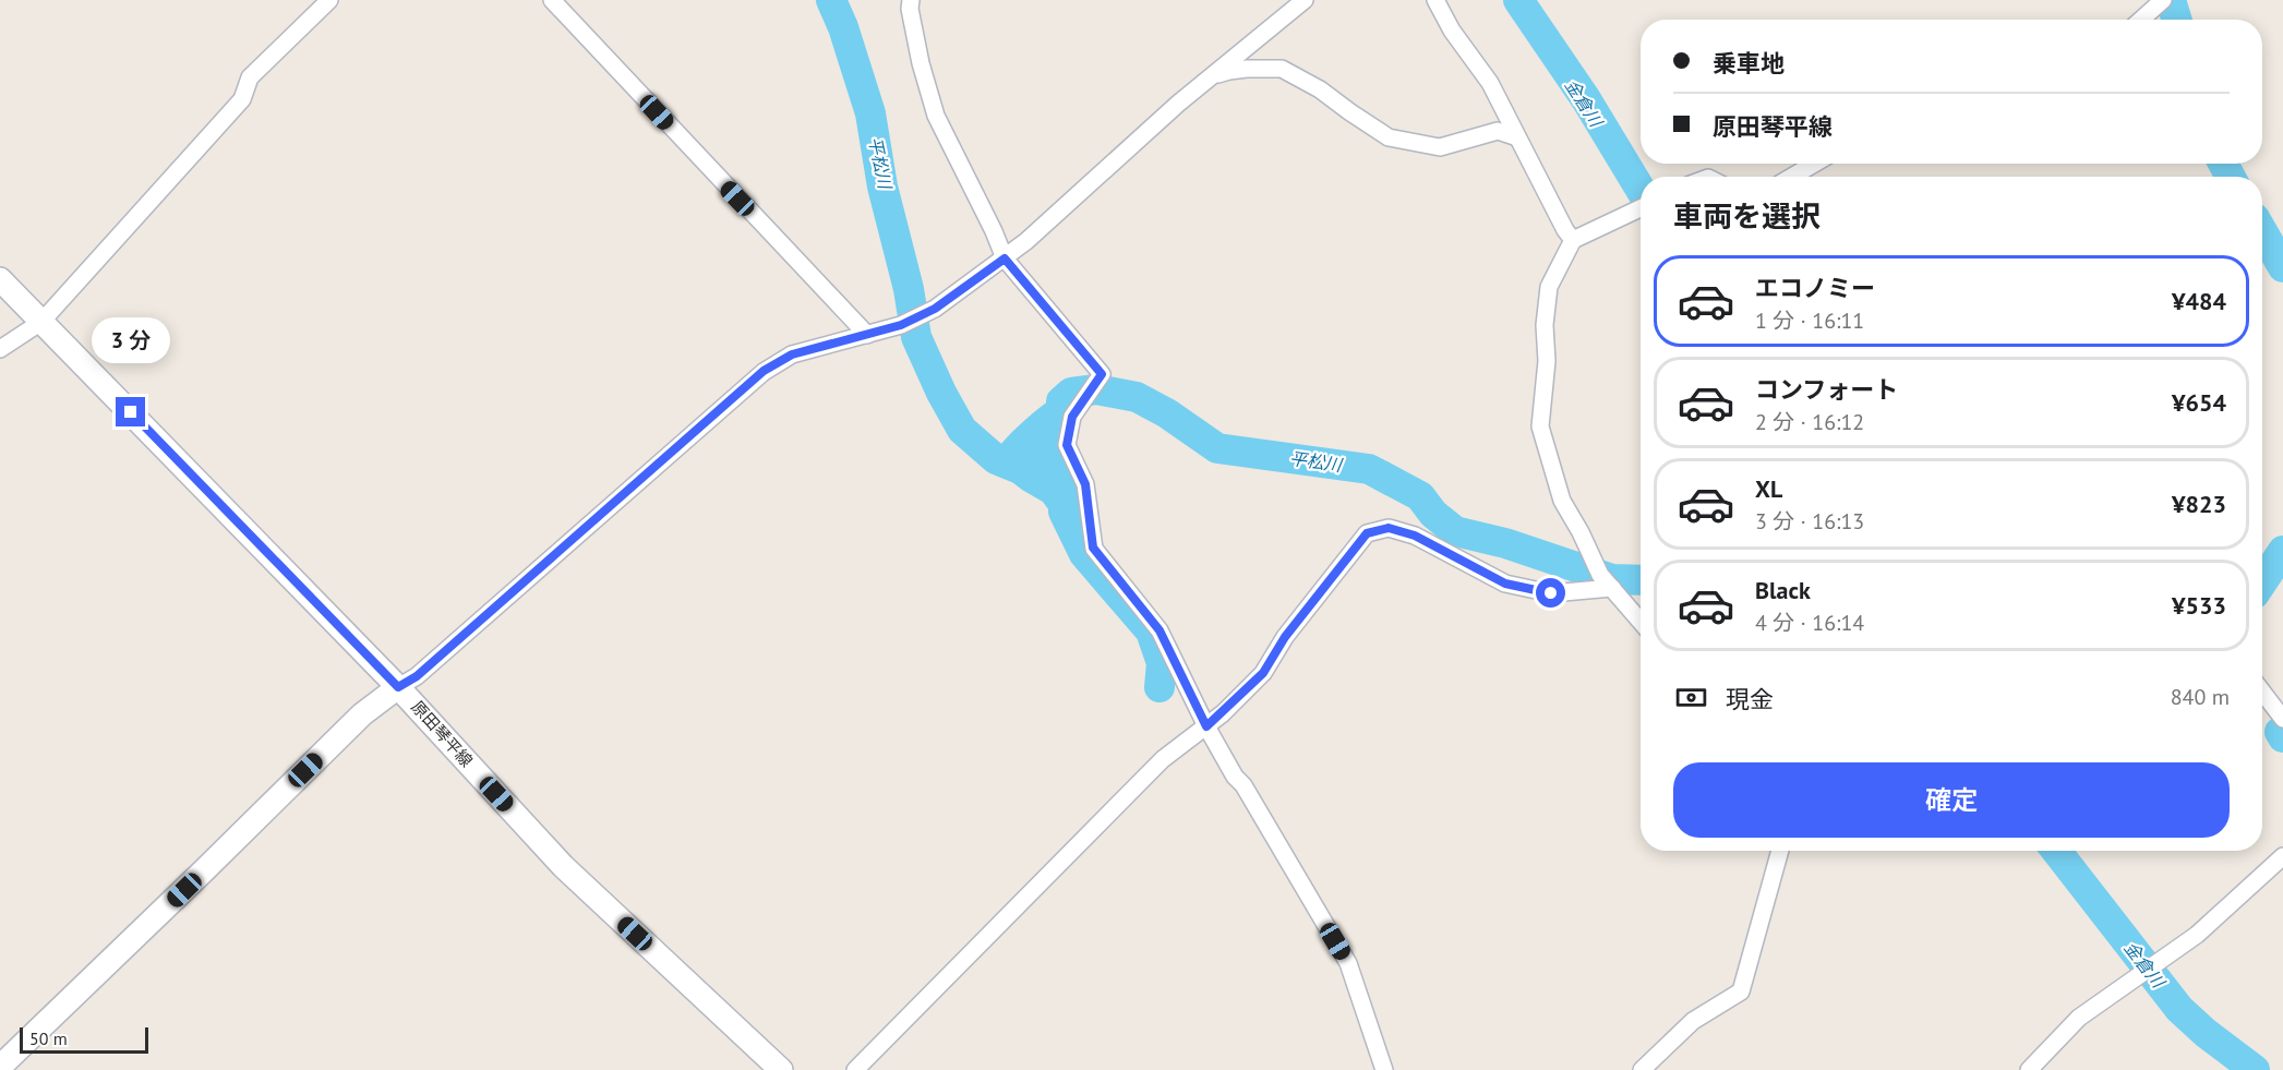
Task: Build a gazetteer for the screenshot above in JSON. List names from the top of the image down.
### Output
{
  "streets": {
    "main road": ["原田琴平線"]
  },
  "water": ["金倉川", "平松川"],
  "scale_bar": "50 m",
  "page": {
    "banner": ["乗車地", "原田琴平線"],
    "heading": "車両を選択",
    "list": [
      {
        "name": "エコノミー",
        "note": "1 分 · 16:11",
        "value": "¥484"
      },
      {
        "name": "コンフォート",
        "note": "2 分 · 16:12",
        "value": "¥654"
      },
      {
        "name": "XL",
        "note": "3 分 · 16:13",
        "value": "¥823"
      },
      {
        "name": "Black",
        "note": "4 分 · 16:14",
        "value": "¥533"
      }
    ],
    "bubble": "3 分",
    "pay": ["現金", "840 m"],
    "buttons": "確定",
    "scale": "50 m"
  }
}
